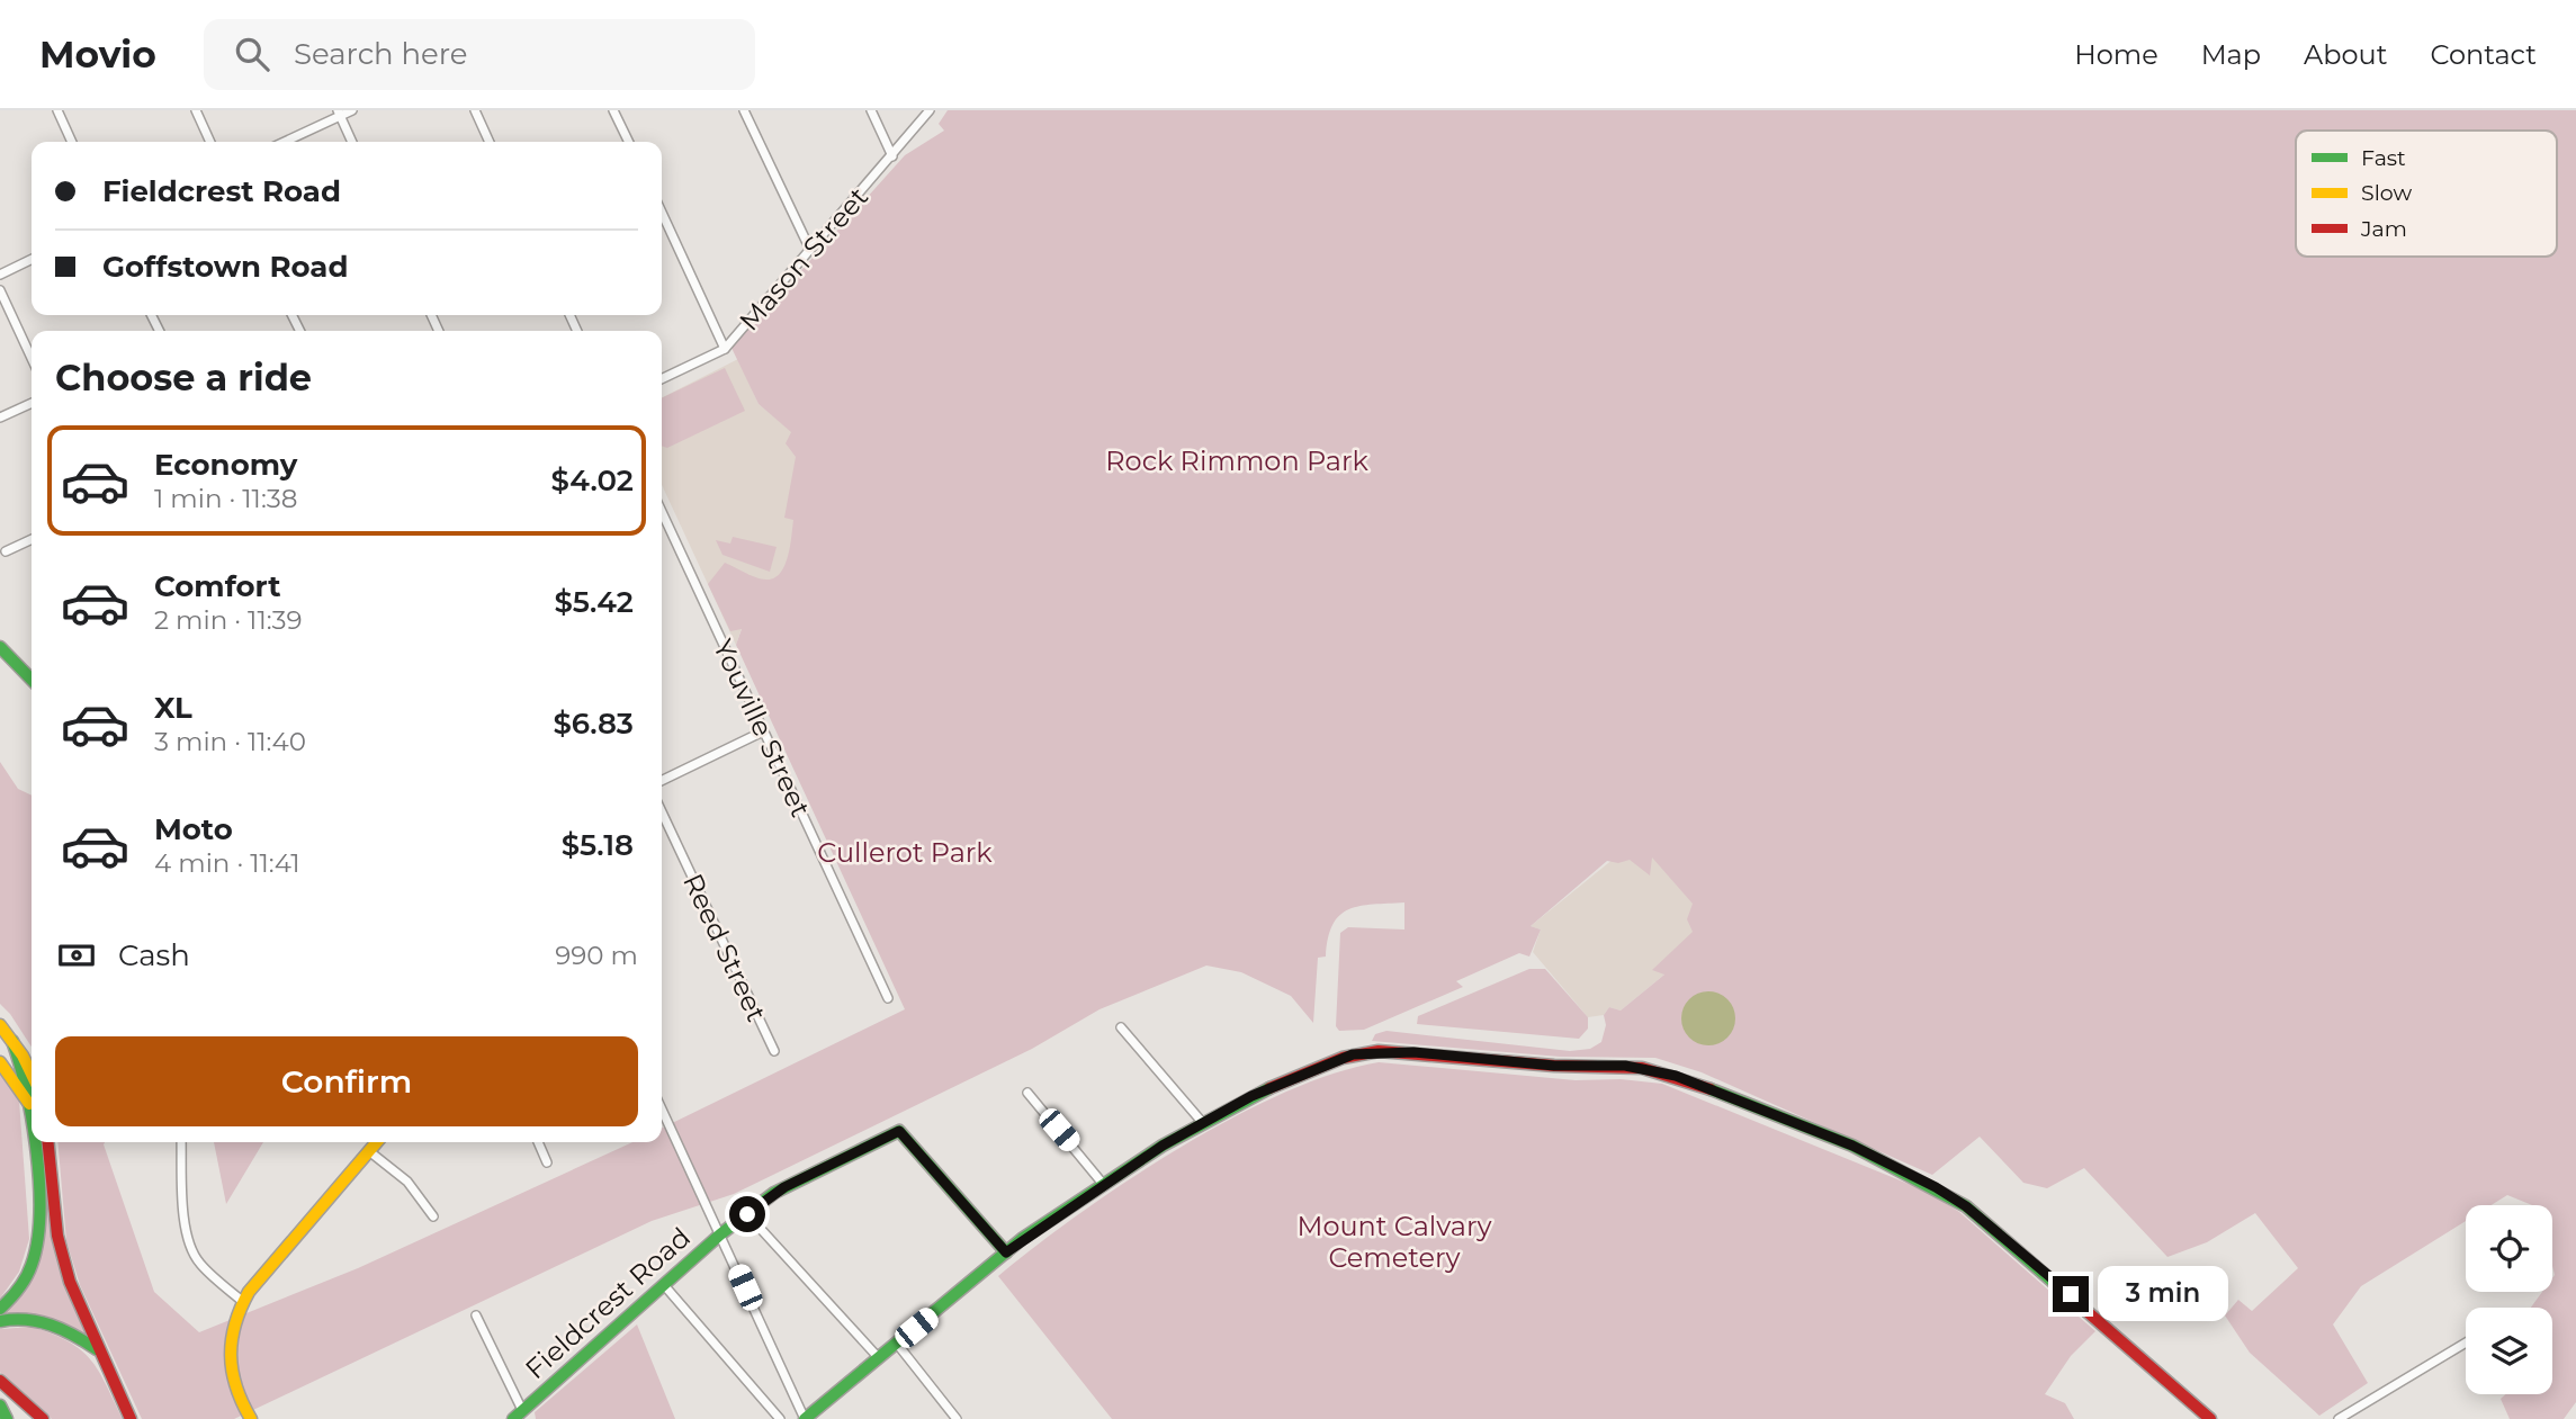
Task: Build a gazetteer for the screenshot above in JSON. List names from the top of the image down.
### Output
{
  "streets": {
    "main road": ["Fieldcrest Road"],
    "street": ["Mason Street", "Youville Street", "Reed Street"]
  },
  "parks": ["Rock Rimmon Park", "Cullerot Park", "Mount Calvary Cemetery"],
  "legend": ["Fast", "Slow", "Jam"],
  "page": {
    "header": "Movio",
    "search": "Search here",
    "nav": [
      "Home",
      "Map",
      "About",
      "Contact"
    ],
    "banner": ["Fieldcrest Road", "Goffstown Road"],
    "heading": "Choose a ride",
    "list": [
      {
        "name": "Economy",
        "note": "1 min · 11:38",
        "value": "$4.02"
      },
      {
        "name": "Comfort",
        "note": "2 min · 11:39",
        "value": "$5.42"
      },
      {
        "name": "XL",
        "note": "3 min · 11:40",
        "value": "$6.83"
      },
      {
        "name": "Moto",
        "note": "4 min · 11:41",
        "value": "$5.18"
      }
    ],
    "pay": ["Cash", "990 m"],
    "buttons": "Confirm",
    "bubble": "3 min"
  }
}
